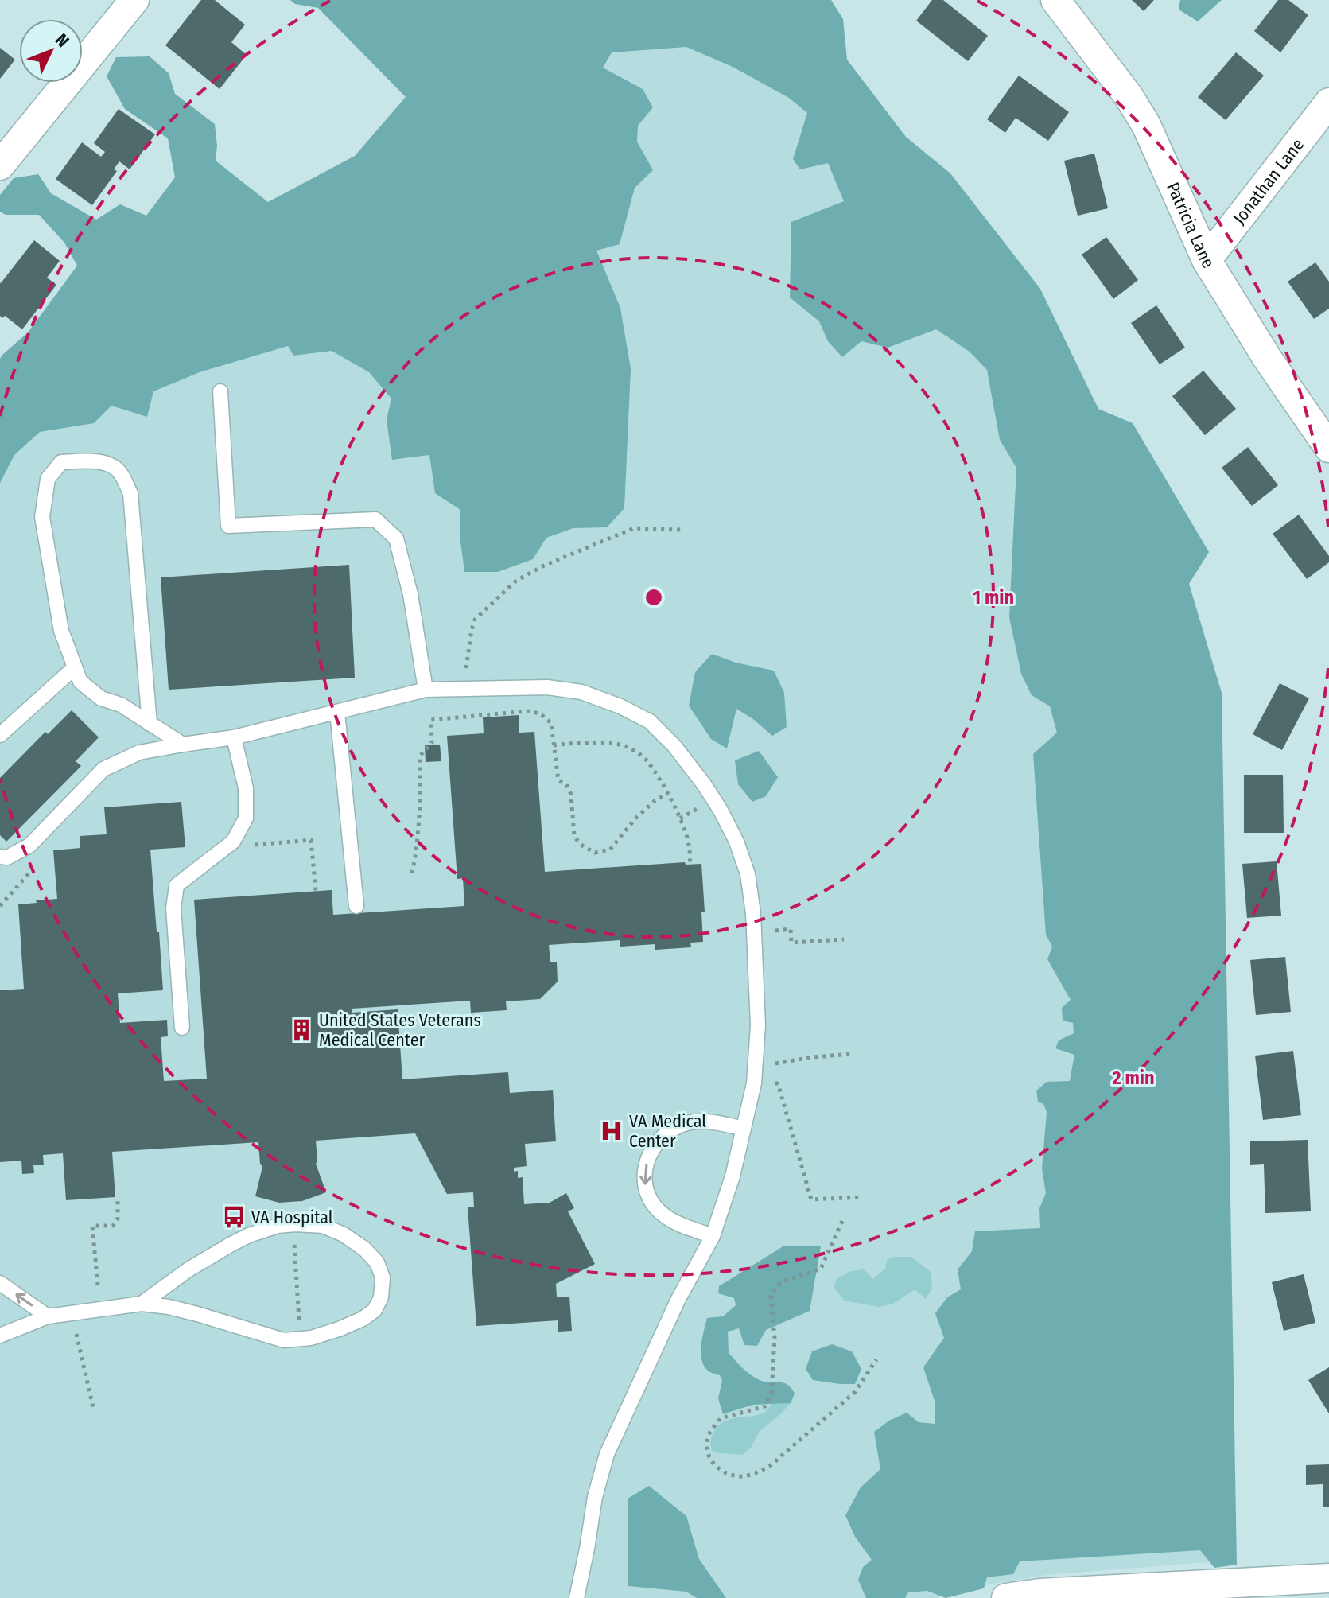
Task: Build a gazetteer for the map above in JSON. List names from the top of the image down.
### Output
{
  "streets": {
    "street": ["Jonathan Lane", "Patricia Lane"]
  },
  "crossings": [
    ["Jonathan Lane", "Patricia Lane"]
  ],
  "places": {
    "building": ["United States Veterans Medical Center"],
    "hospital": ["VA Medical Center"],
    "bus stop": ["VA Hospital"]
  },
  "north": "top right",
  "rings": ["1 min", "2 min"]
}
